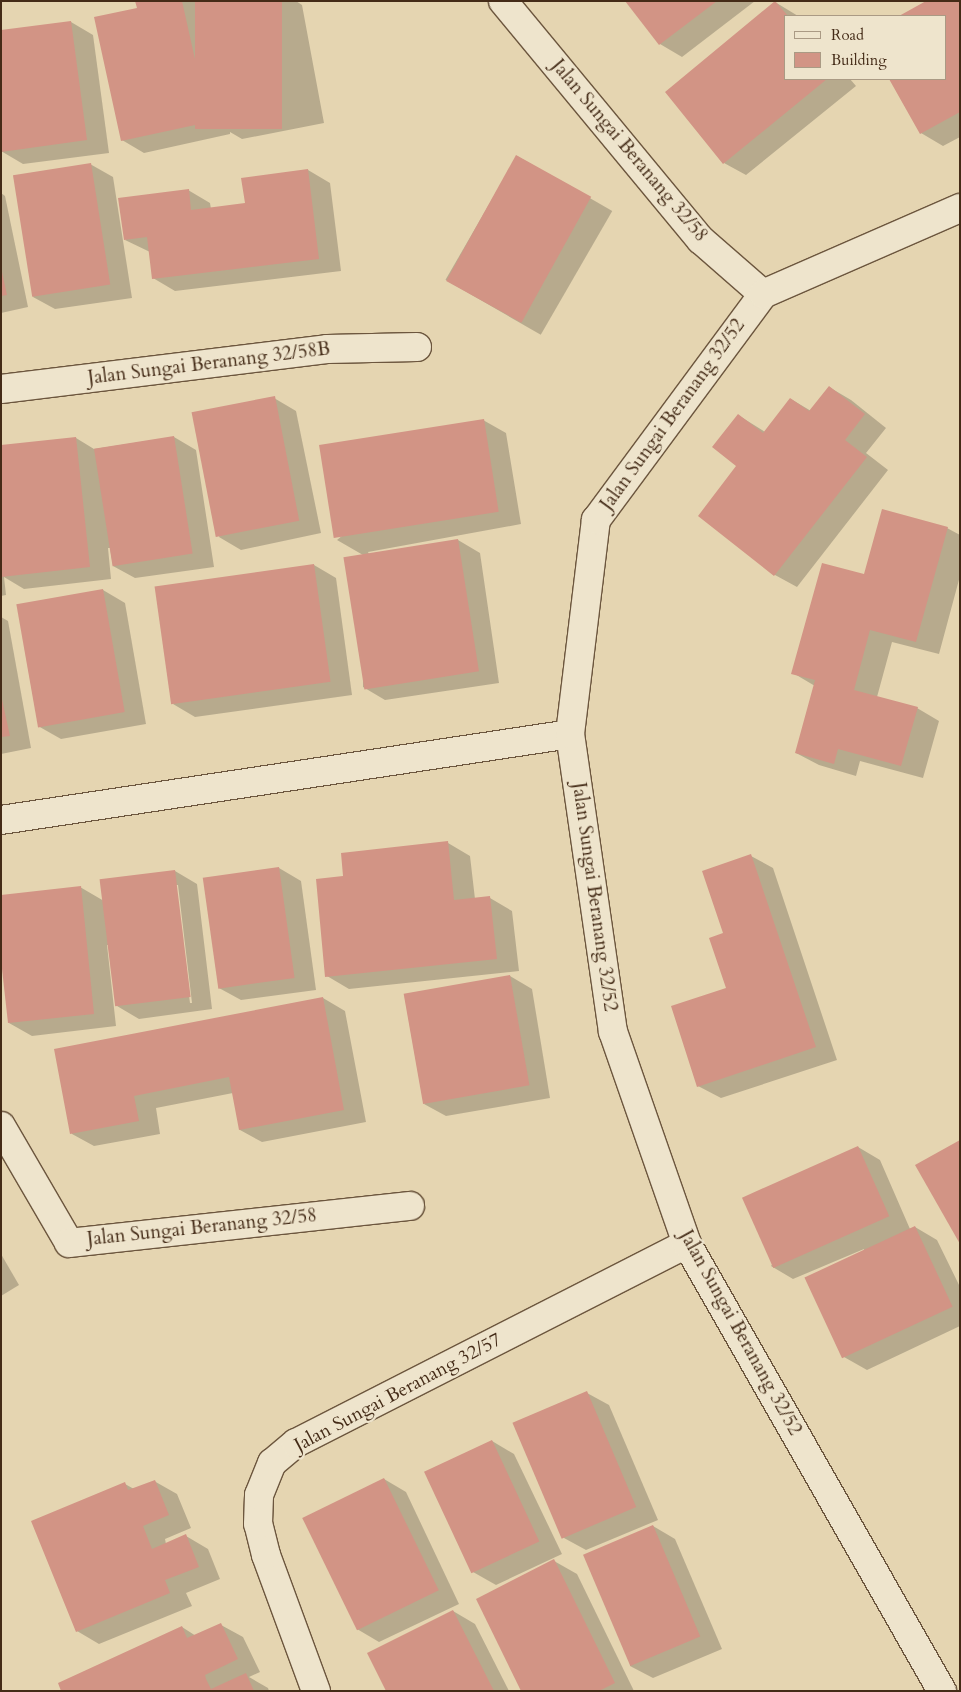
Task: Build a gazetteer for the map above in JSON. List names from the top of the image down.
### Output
{
  "streets": {
    "street": [
      "Jalan Sungai Beranang 32/58",
      "Jalan Sungai Beranang 32/58B",
      "Jalan Sungai Beranang 32/52",
      "Jalan Sungai Beranang 32/57"
    ]
  },
  "crossings": [
    ["Jalan Sungai Beranang 32/58", "Jalan Sungai Beranang 32/52"],
    ["Jalan Sungai Beranang 32/52", "Jalan Sungai Beranang 32/57"]
  ],
  "legend": ["Road", "Building"]
}
